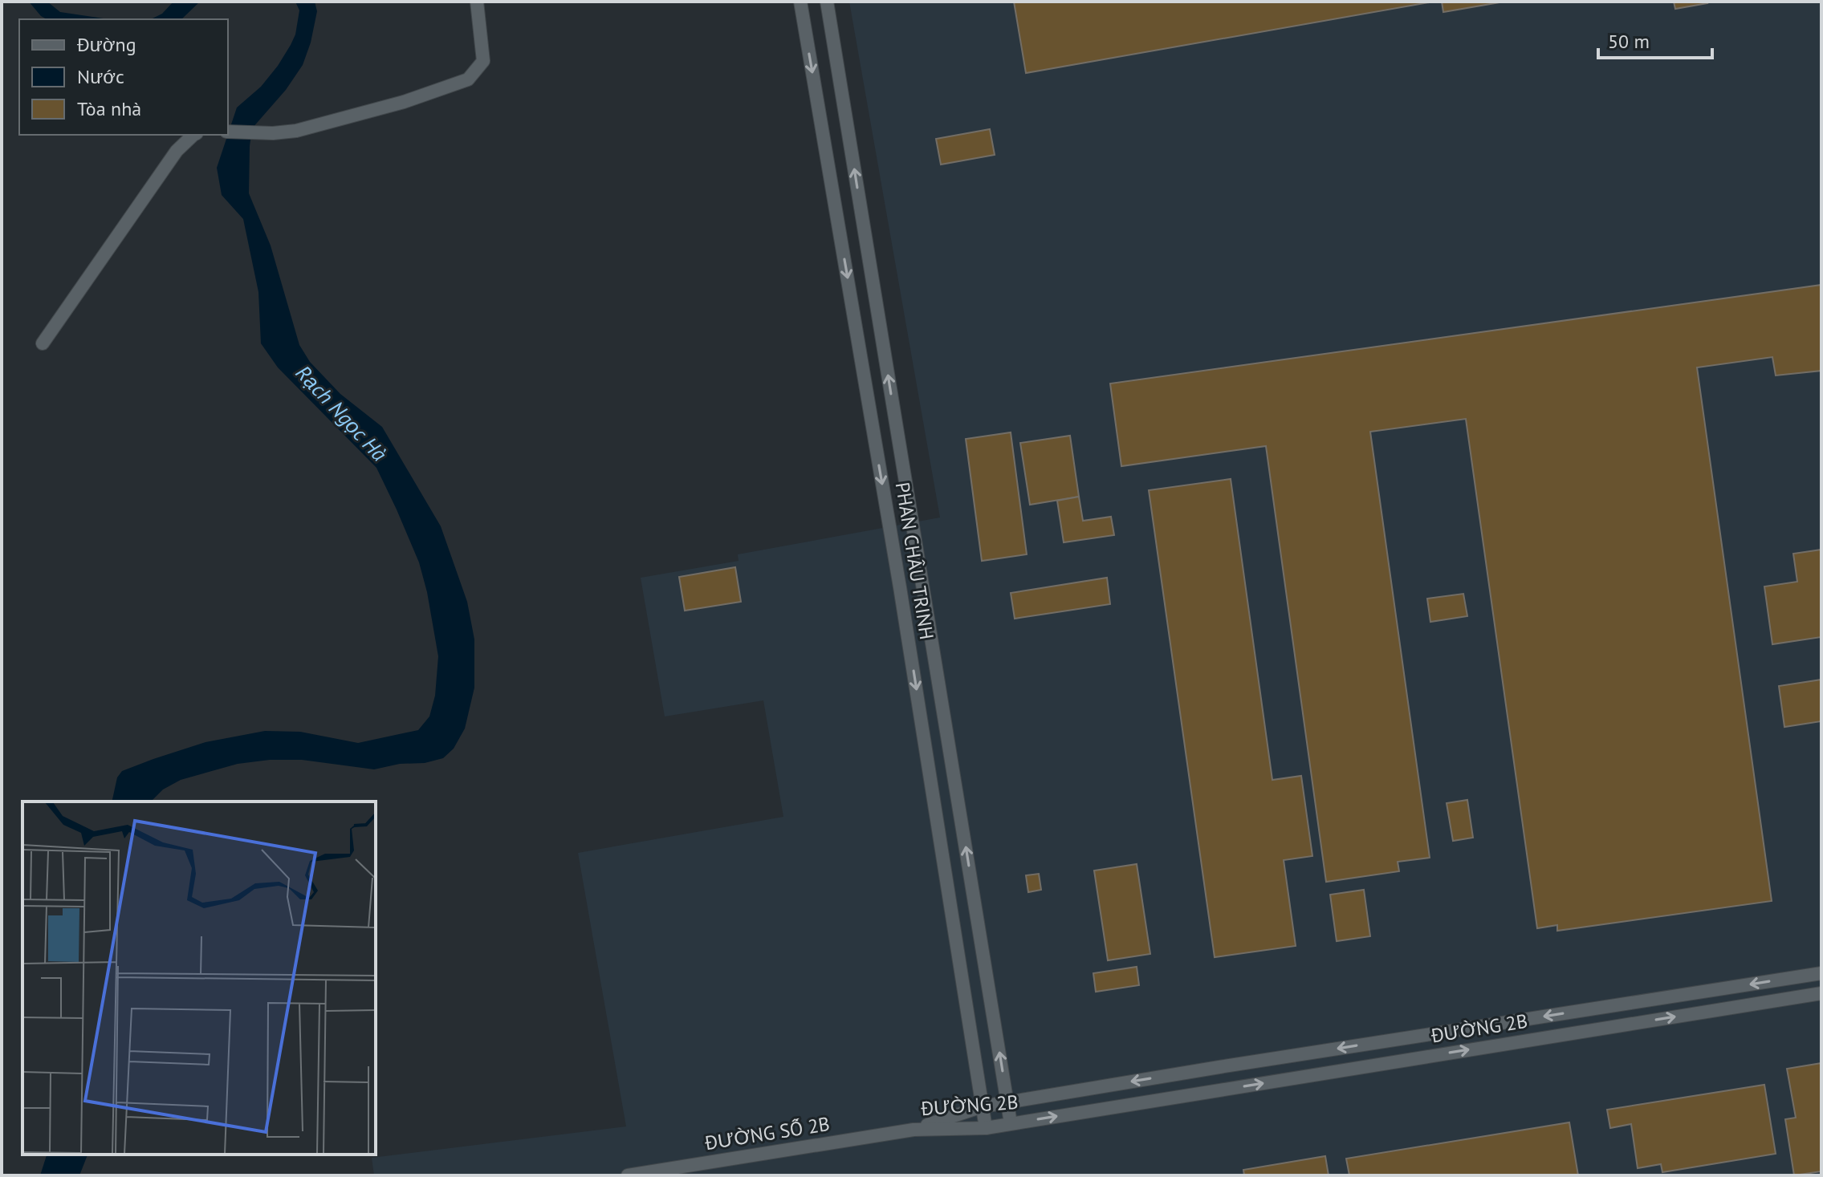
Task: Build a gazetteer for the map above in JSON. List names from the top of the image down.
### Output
{
  "streets": {
    "street": ["PHAN CHÂU TRINH", "ĐƯỜNG 2B", "ĐƯỜNG SỐ 2B"]
  },
  "crossings": [
    ["PHAN CHÂU TRINH", "ĐƯỜNG 2B"],
    ["ĐƯỜNG 2B", "ĐƯỜNG SỐ 2B"]
  ],
  "water": ["Rạch Ngọc Hà"],
  "legend": ["Đường", "Nước", "Tòa nhà"],
  "scale_bar": "50 m"
}
